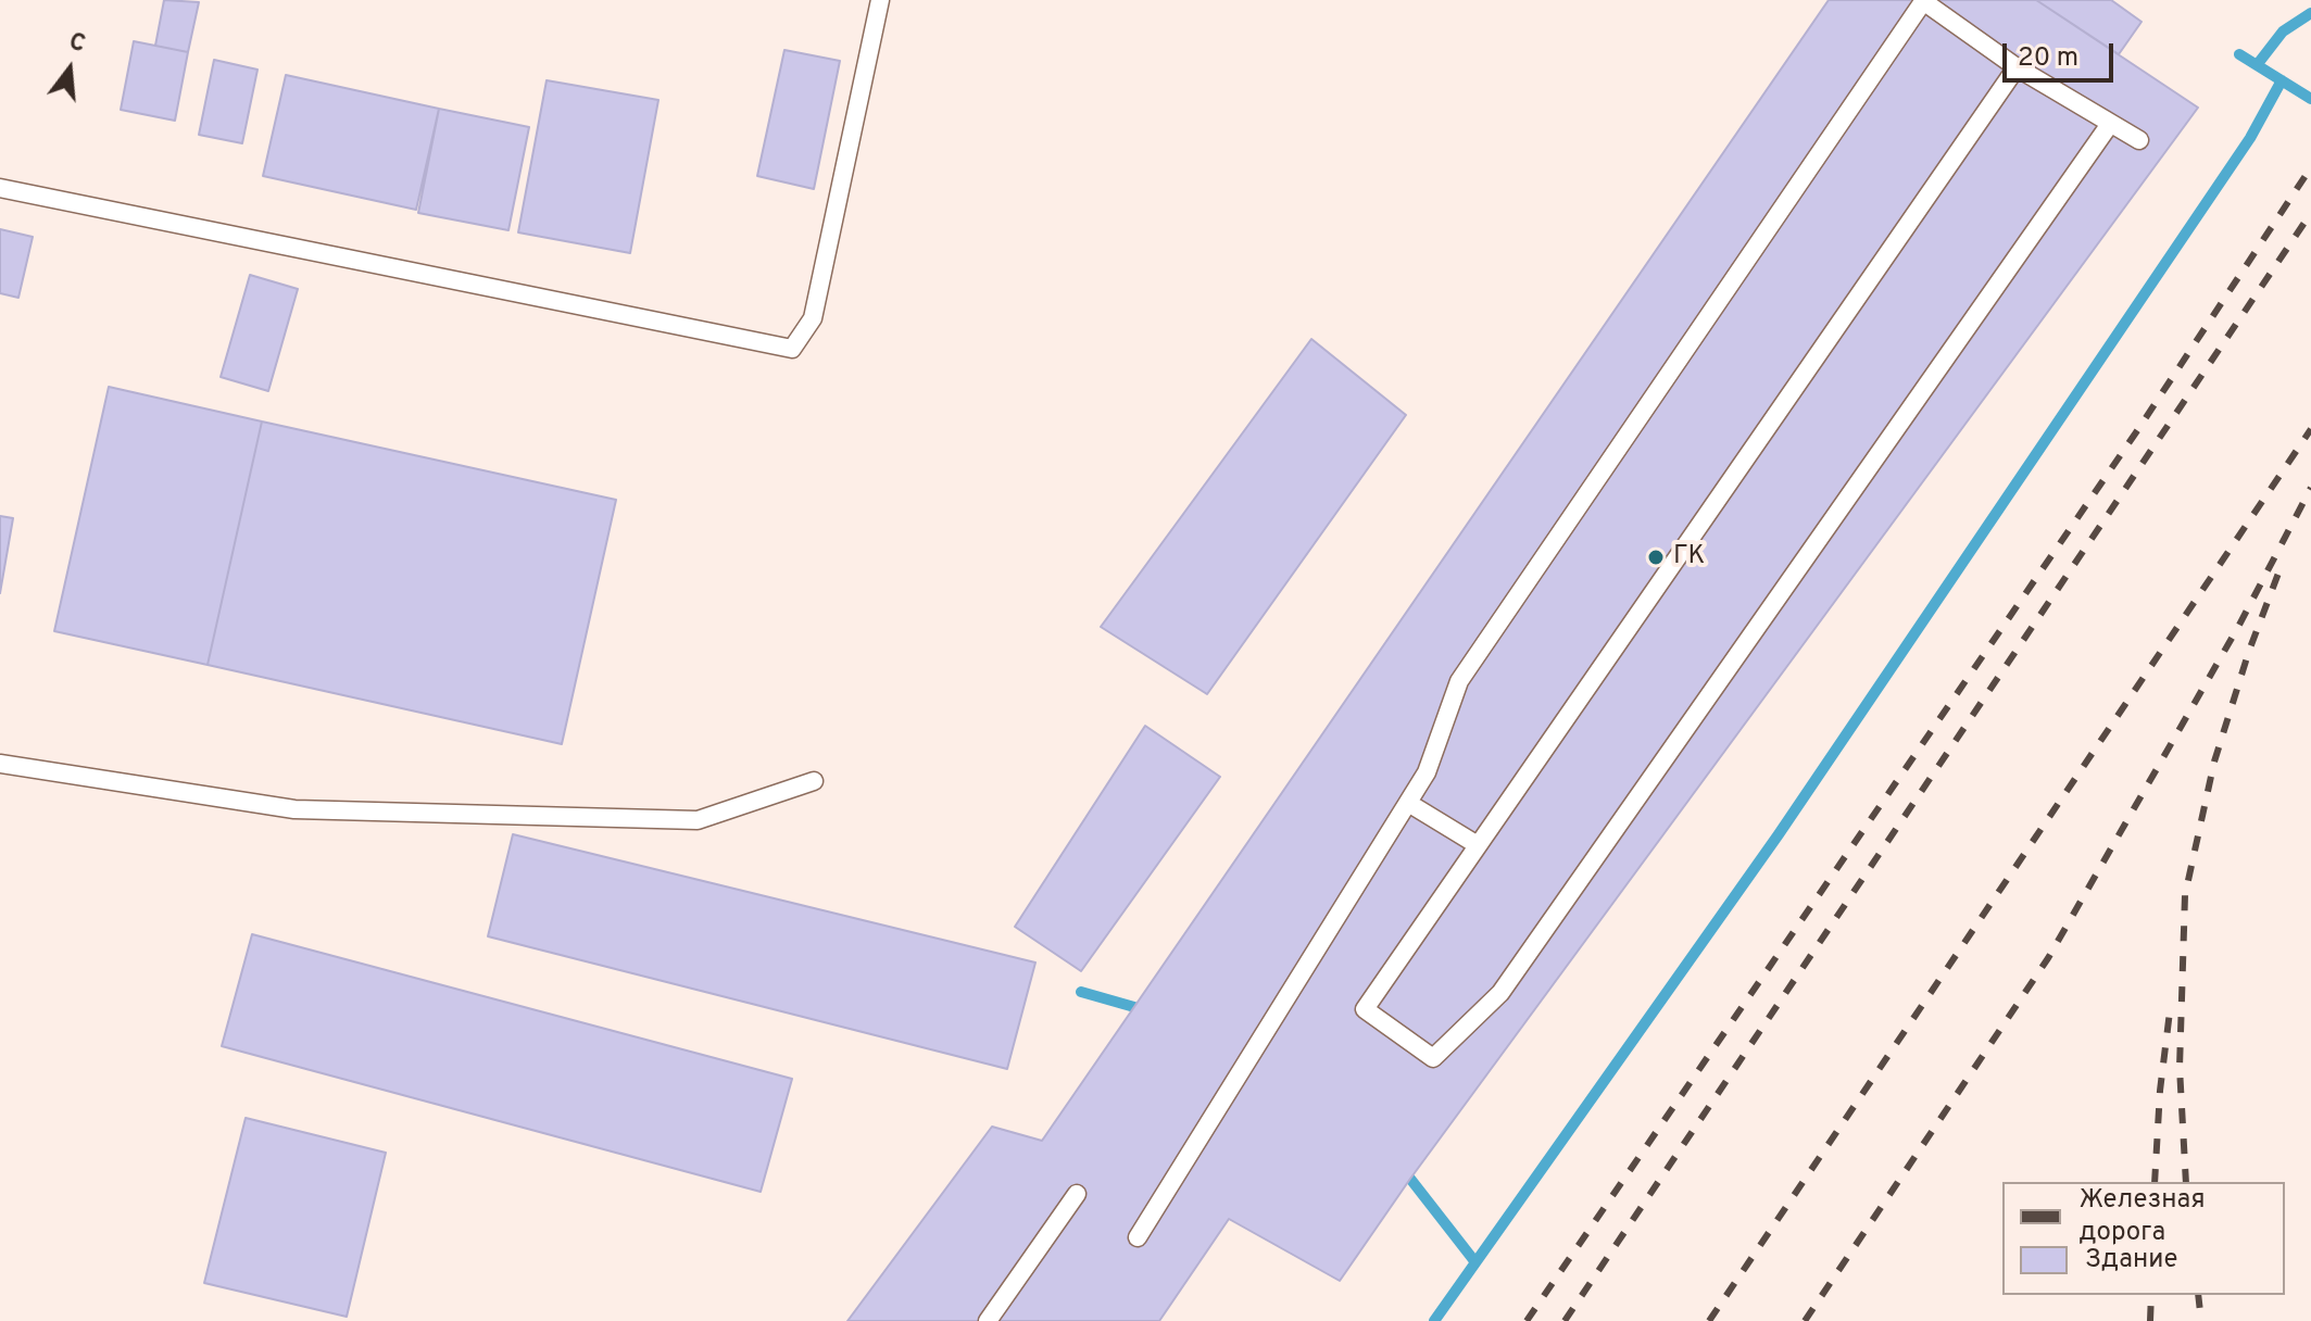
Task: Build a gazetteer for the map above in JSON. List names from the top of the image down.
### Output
{
  "places": ["ГК"],
  "legend": ["Железная дорога", "Здание"],
  "scale_bar": "20 m",
  "north": "top"
}
